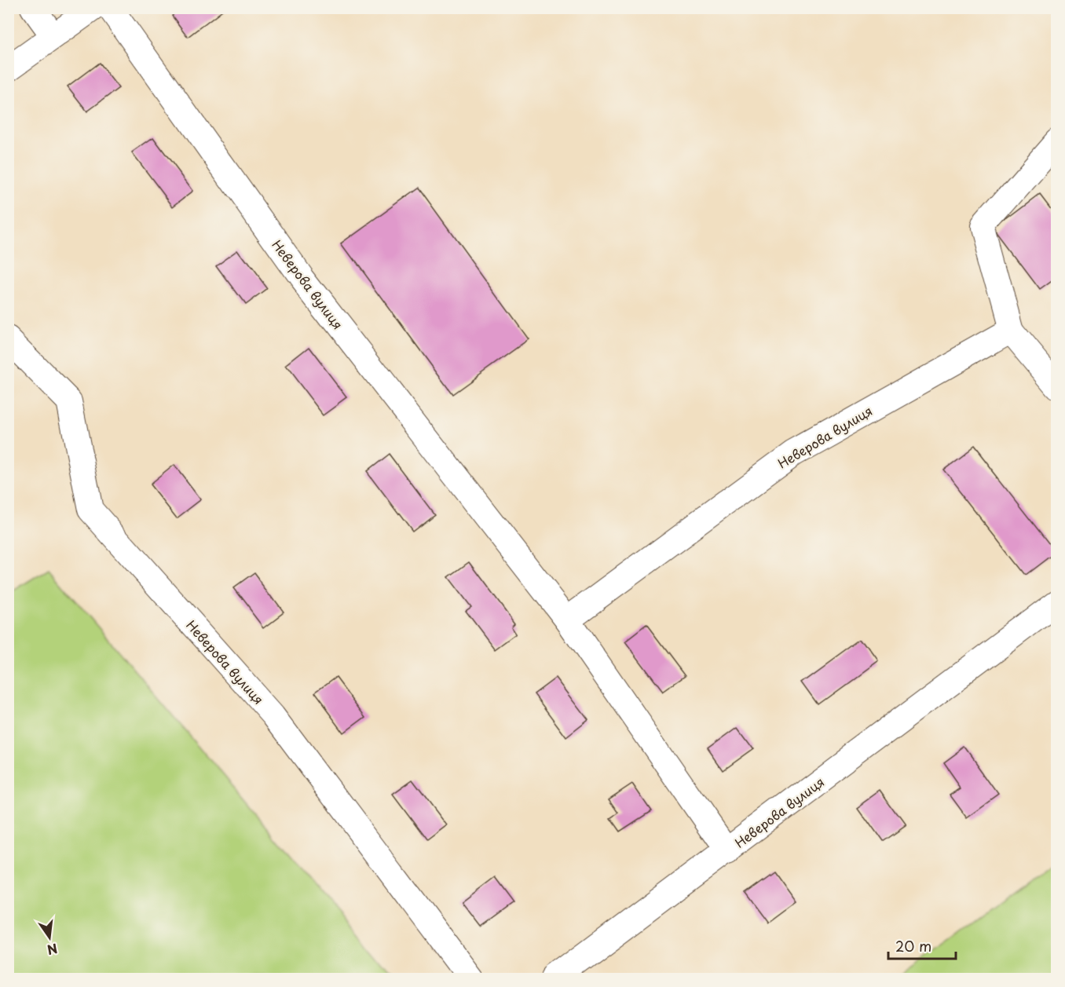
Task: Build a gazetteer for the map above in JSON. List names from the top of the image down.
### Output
{
  "streets": {
    "street": ["Неверова вулиця"]
  },
  "scale_bar": "20 m",
  "north": "bottom"
}
